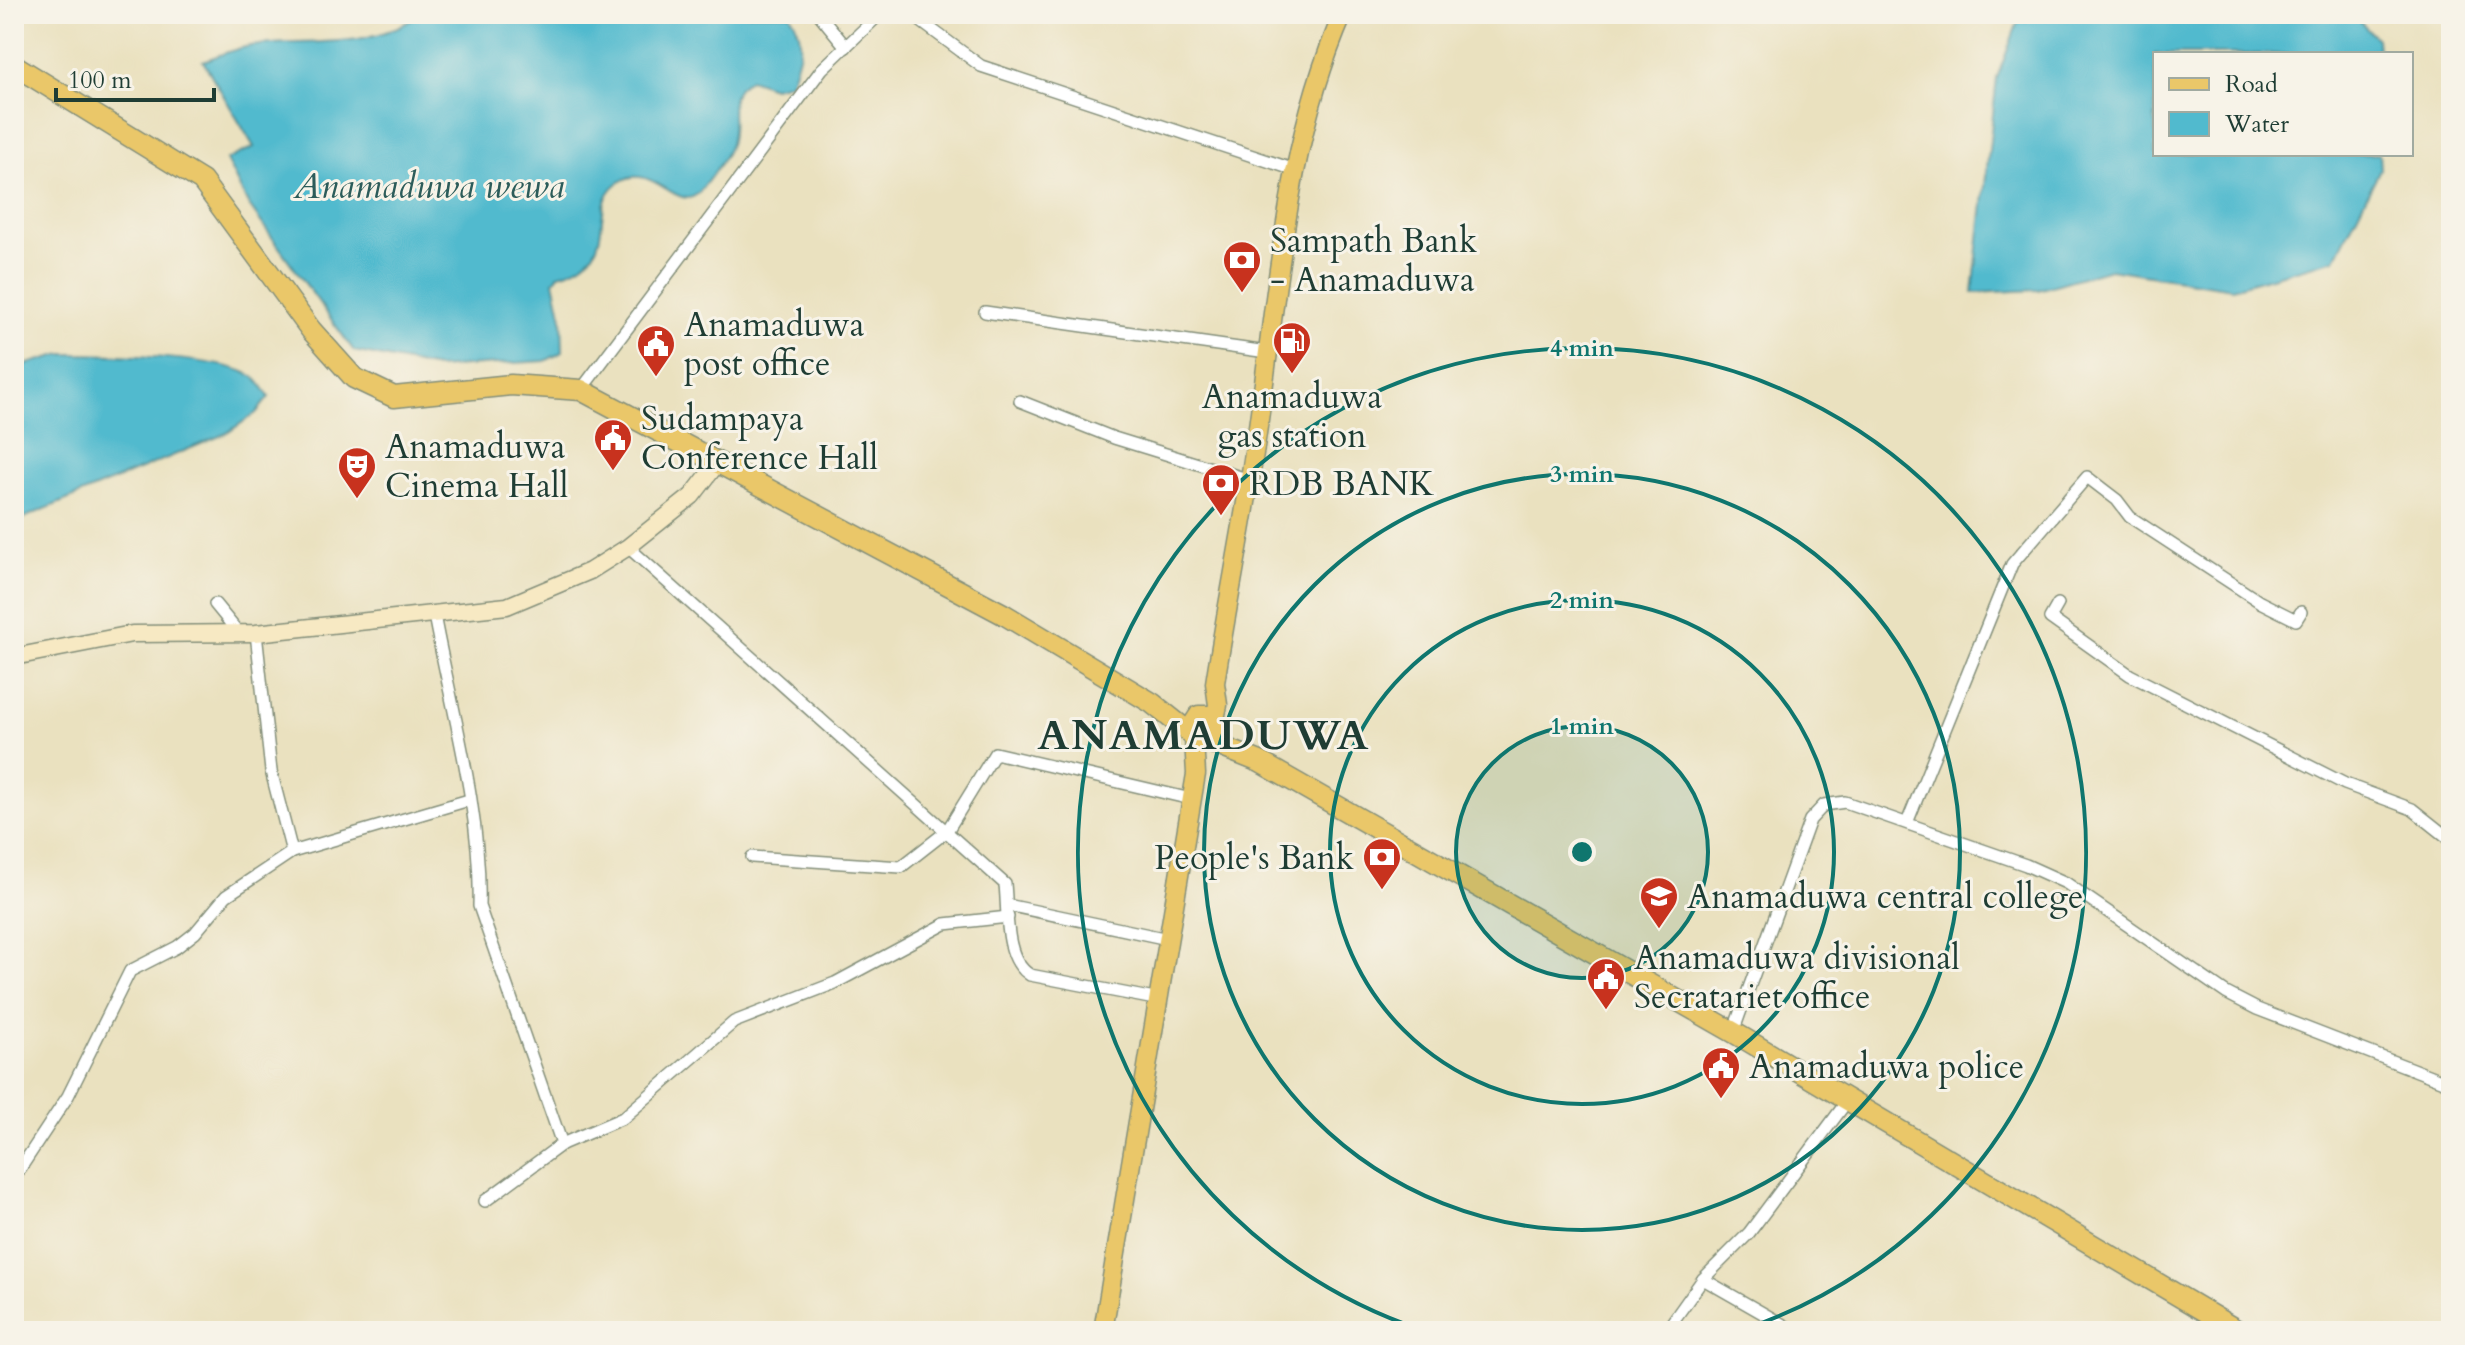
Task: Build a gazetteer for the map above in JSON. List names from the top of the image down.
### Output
{
  "districts": ["ANAMADUWA"],
  "water": ["Anamaduwa wewa"],
  "places": {
    "bank": ["Sampath Bank - Anamaduwa", "RDB BANK", "People's Bank"],
    "fuel station": ["Anamaduwa gas station"],
    "public building": [
      "Anamaduwa post office",
      "Sudampaya Conference Hall",
      "Anamaduwa divisional Secratariet office",
      "Anamaduwa police"
    ],
    "theatre": ["Anamaduwa Cinema Hall"],
    "school or university": ["Anamaduwa central college"]
  },
  "legend": ["Road", "Water"],
  "scale_bar": "100 m",
  "rings": [
    "4 min",
    "3 min",
    "2 min",
    "1 min"
  ]
}
